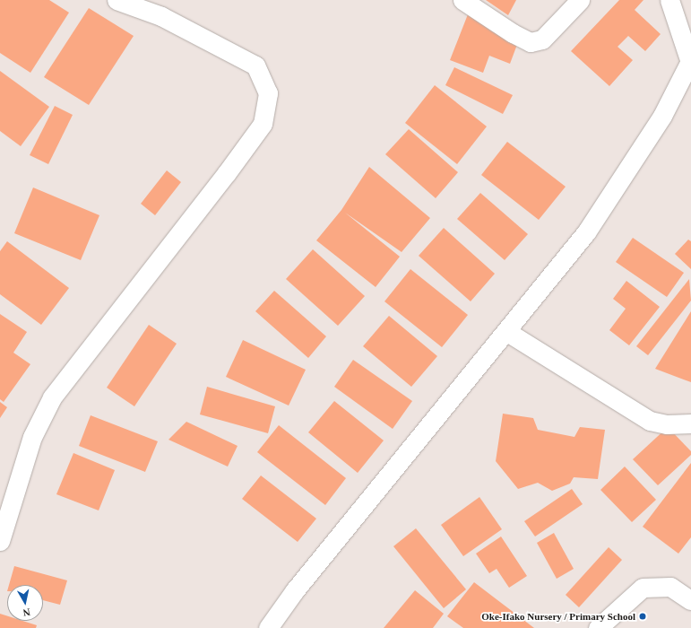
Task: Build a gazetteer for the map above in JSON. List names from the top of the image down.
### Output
{
  "places": ["Oke-Ifako Nursery / Primary School"],
  "north": "bottom"
}
